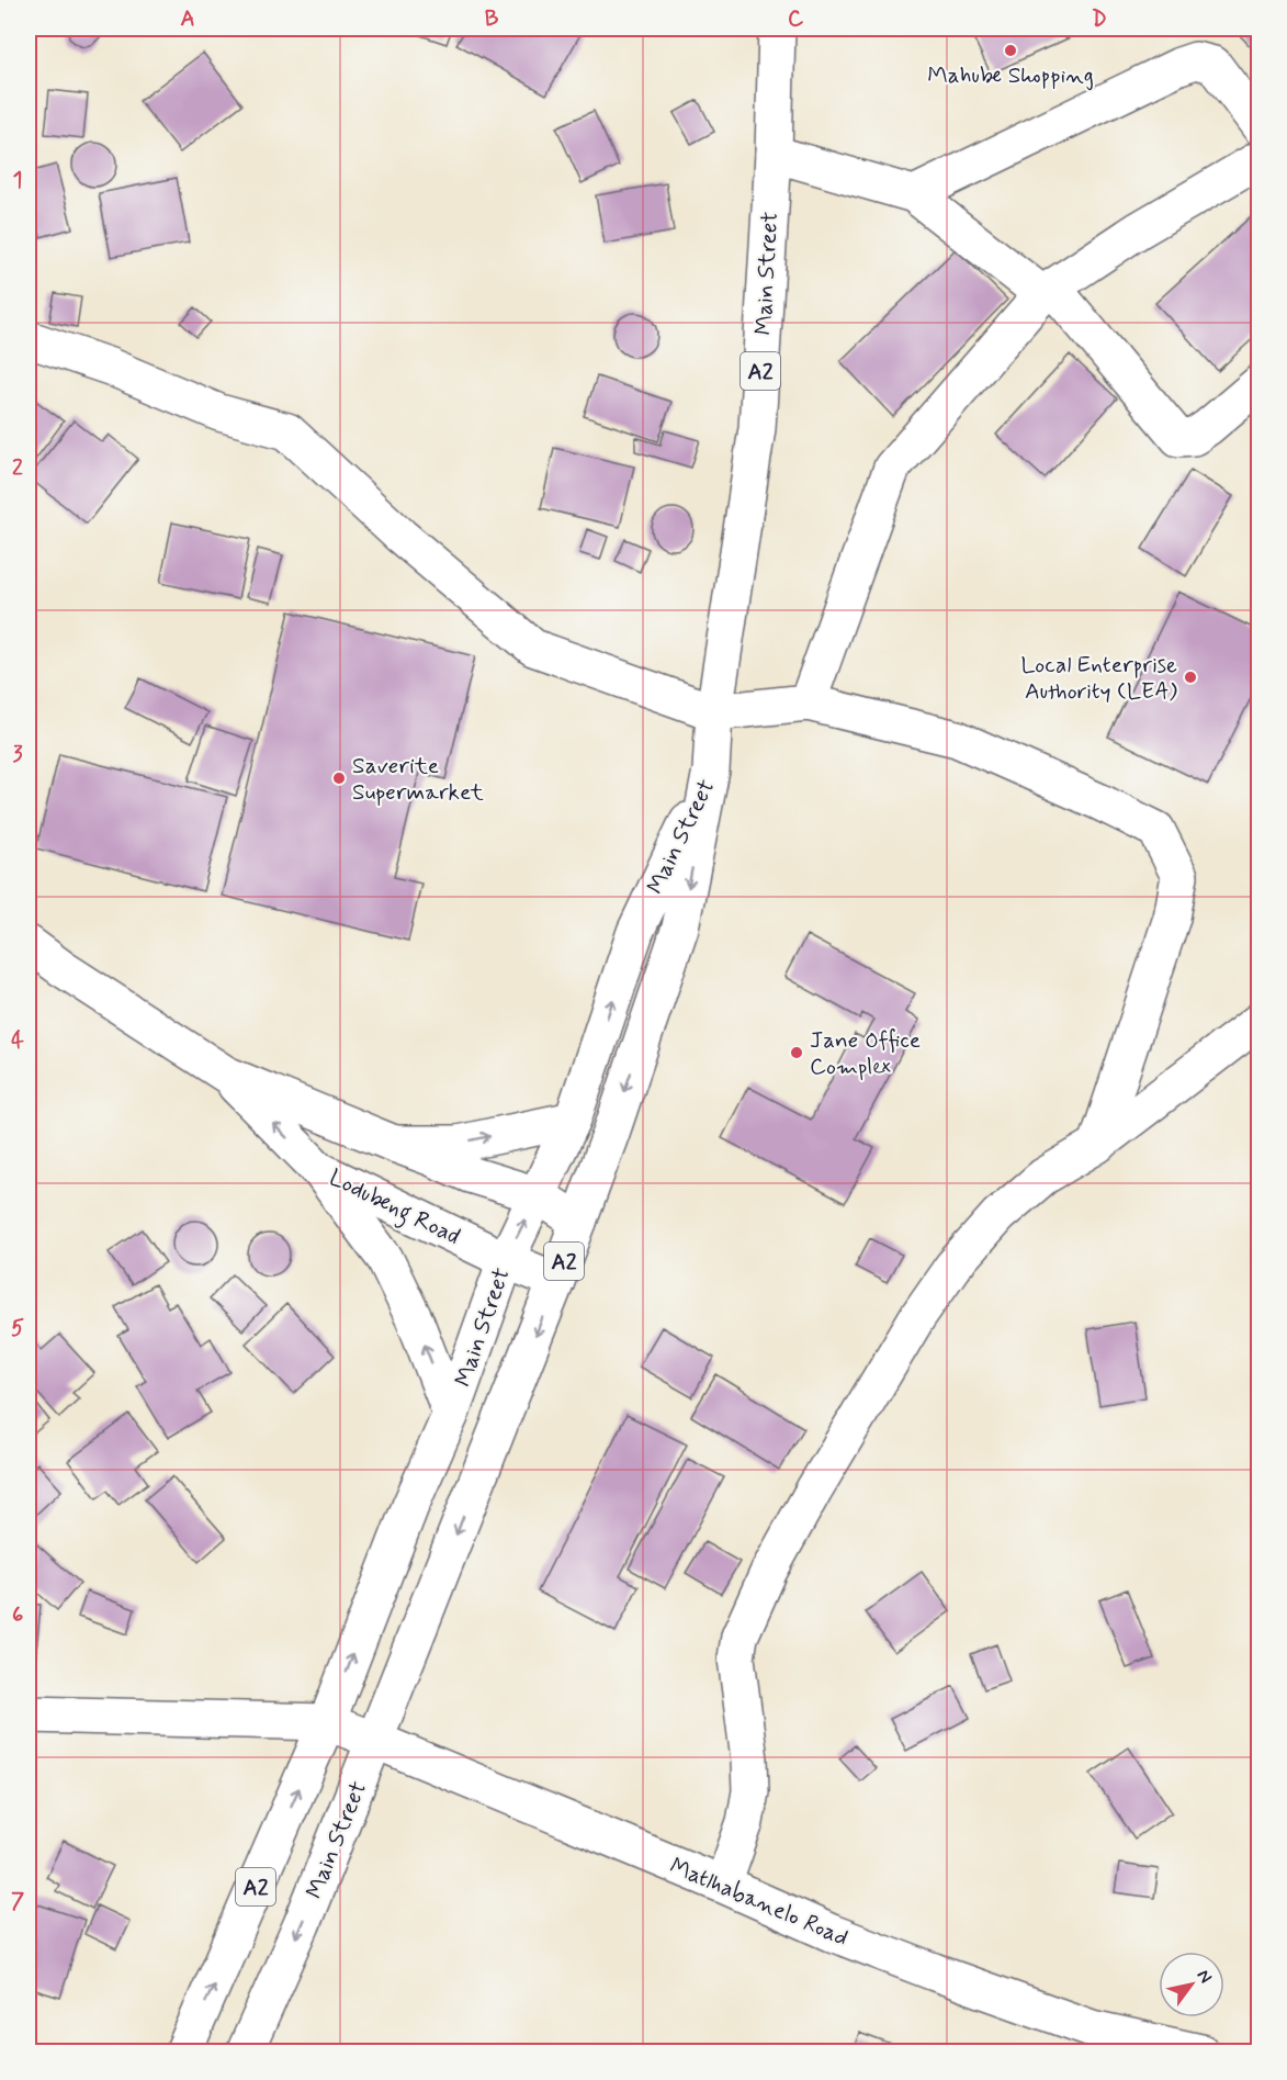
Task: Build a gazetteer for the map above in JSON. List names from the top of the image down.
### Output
{
  "streets": {
    "main road": [
      "Main Street",
      "A2",
      "Lodubeng Road",
      "Matlhabanelo Road"
    ]
  },
  "crossings": [
    ["Main Street", "A2"],
    ["Main Street", "Lodubeng Road"],
    ["Main Street", "Matlhabanelo Road"]
  ],
  "places": [
    "Mahube Shopping",
    "Local Enterprise Authority (LEA)",
    "Saverite Supermarket",
    "Jane Office Complex"
  ],
  "north": "top right",
  "grid": {
    "columns": [
      "A",
      "B",
      "C",
      "D"
    ],
    "rows": [
      "1",
      "2",
      "3",
      "4",
      "5",
      "6",
      "7"
    ]
  }
}
